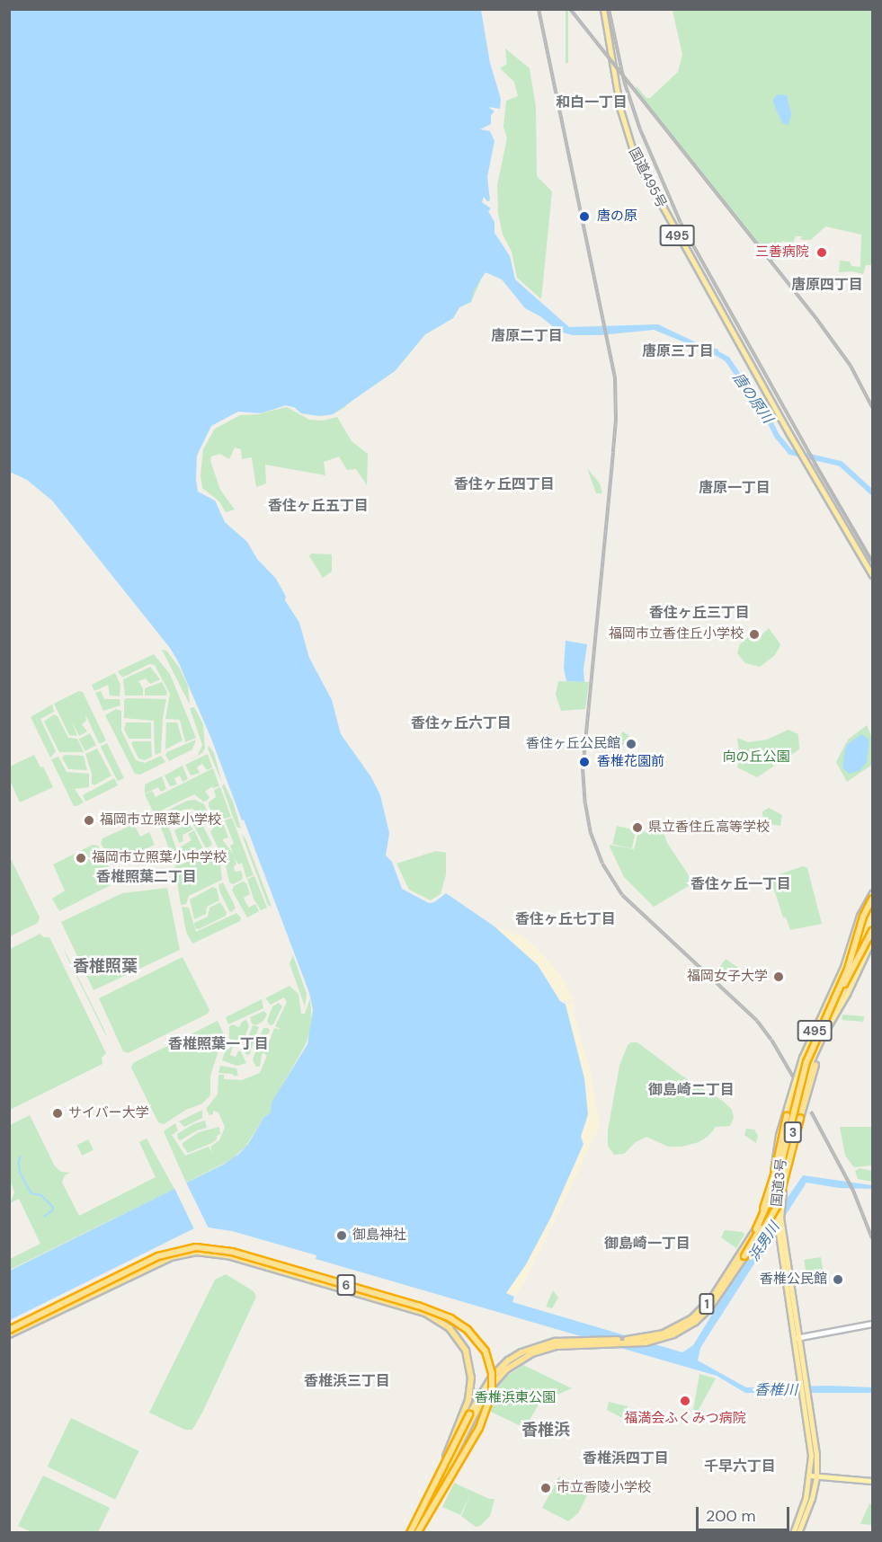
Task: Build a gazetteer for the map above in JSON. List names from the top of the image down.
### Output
{
  "streets": {
    "highway": [
      "国道495号",
      "495",
      "3",
      "国道3号",
      "6",
      "1"
    ]
  },
  "crossings": [
    ["495", "国道3号"],
    ["6", "1"]
  ],
  "districts": [
    "和白一丁目",
    "唐原四丁目",
    "唐原二丁目",
    "唐原三丁目",
    "香住ヶ丘四丁目",
    "唐原一丁目",
    "香住ヶ丘五丁目",
    "香住ヶ丘三丁目",
    "香住ヶ丘六丁目",
    "香椎照葉二丁目",
    "香住ヶ丘一丁目",
    "香住ヶ丘七丁目",
    "香椎照葉",
    "香椎照葉一丁目",
    "御島崎二丁目",
    "御島崎一丁目",
    "香椎浜三丁目",
    "香椎浜",
    "香椎浜四丁目",
    "千早六丁目"
  ],
  "water": ["唐の原川", "浜男川", "香椎川"],
  "parks": ["向の丘公園", "香椎浜東公園"],
  "places": [
    "唐の原",
    "三善病院",
    "福岡市立香住丘小学校",
    "香住ヶ丘公民館",
    "香椎花園前",
    "福岡市立照葉小学校",
    "県立香住丘高等学校",
    "福岡市立照葉小中学校",
    "福岡女子大学",
    "サイバー大学",
    "御島神社",
    "香椎公民館",
    "福満会ふくみつ病院",
    "市立香陵小学校"
  ],
  "scale_bar": "200 m"
}
